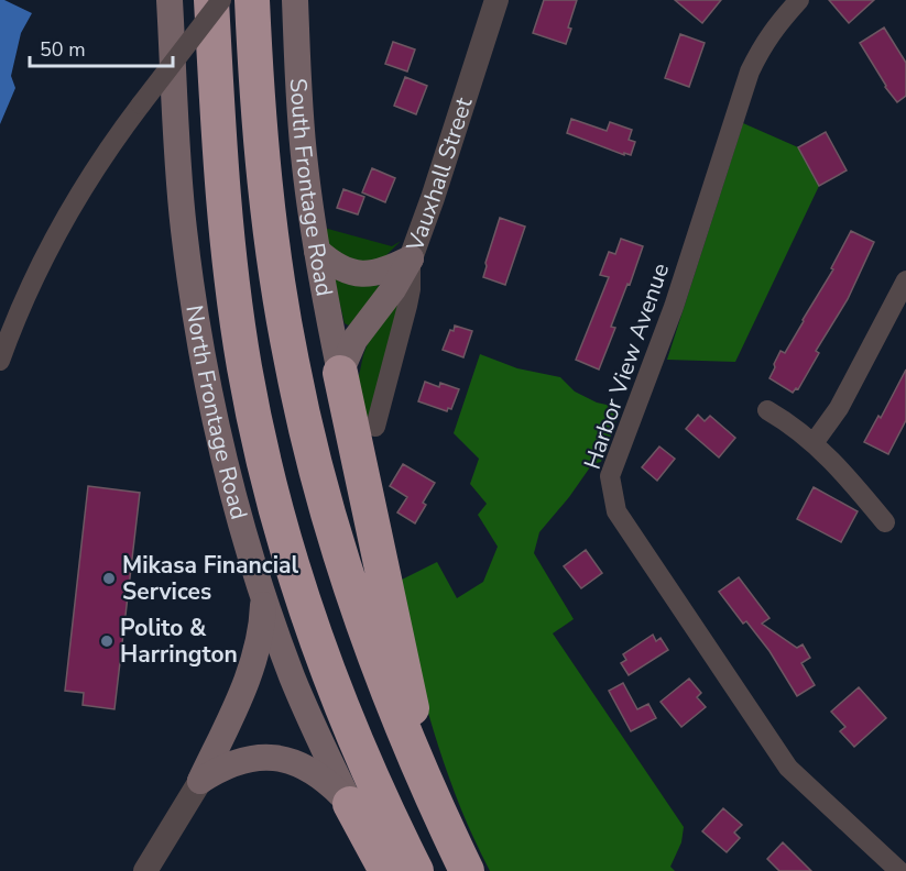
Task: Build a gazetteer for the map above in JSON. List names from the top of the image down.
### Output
{
  "streets": {
    "main road": ["South Frontage Road", "North Frontage Road"],
    "street": ["Vauxhall Street", "Harbor View Avenue"]
  },
  "places": ["Mikasa Financial Services", "Polito & Harrington"],
  "scale_bar": "50 m"
}
